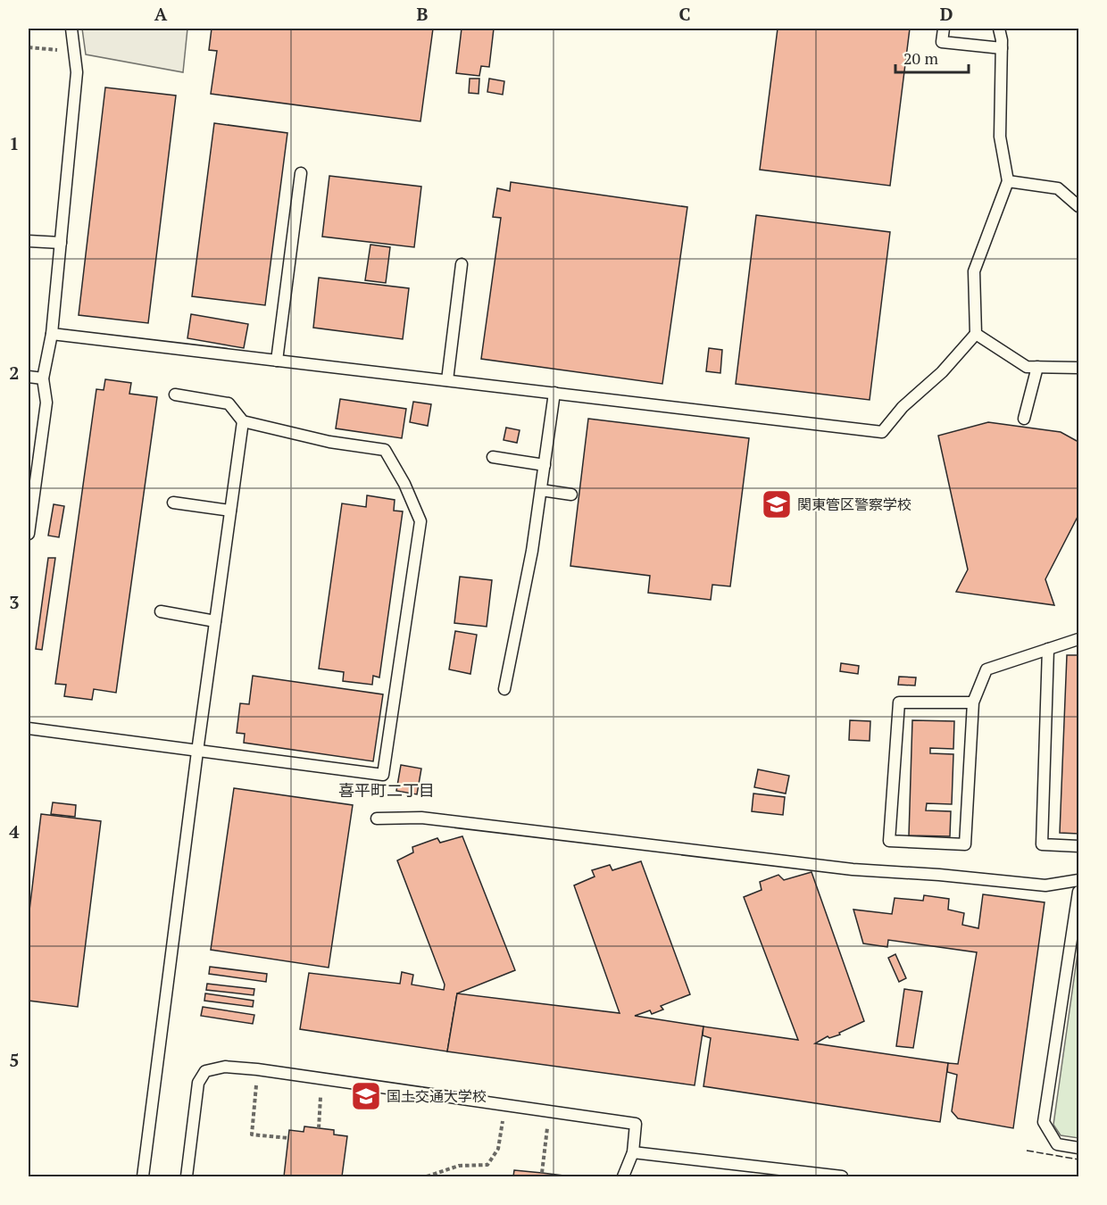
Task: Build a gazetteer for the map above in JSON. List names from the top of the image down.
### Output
{
  "districts": ["喜平町二丁目"],
  "places": {
    "school or university": ["関東管区警察学校", "国土交通大学校"]
  },
  "scale_bar": "20 m",
  "grid": {
    "columns": [
      "A",
      "B",
      "C",
      "D"
    ],
    "rows": [
      "1",
      "2",
      "3",
      "4",
      "5"
    ]
  }
}
